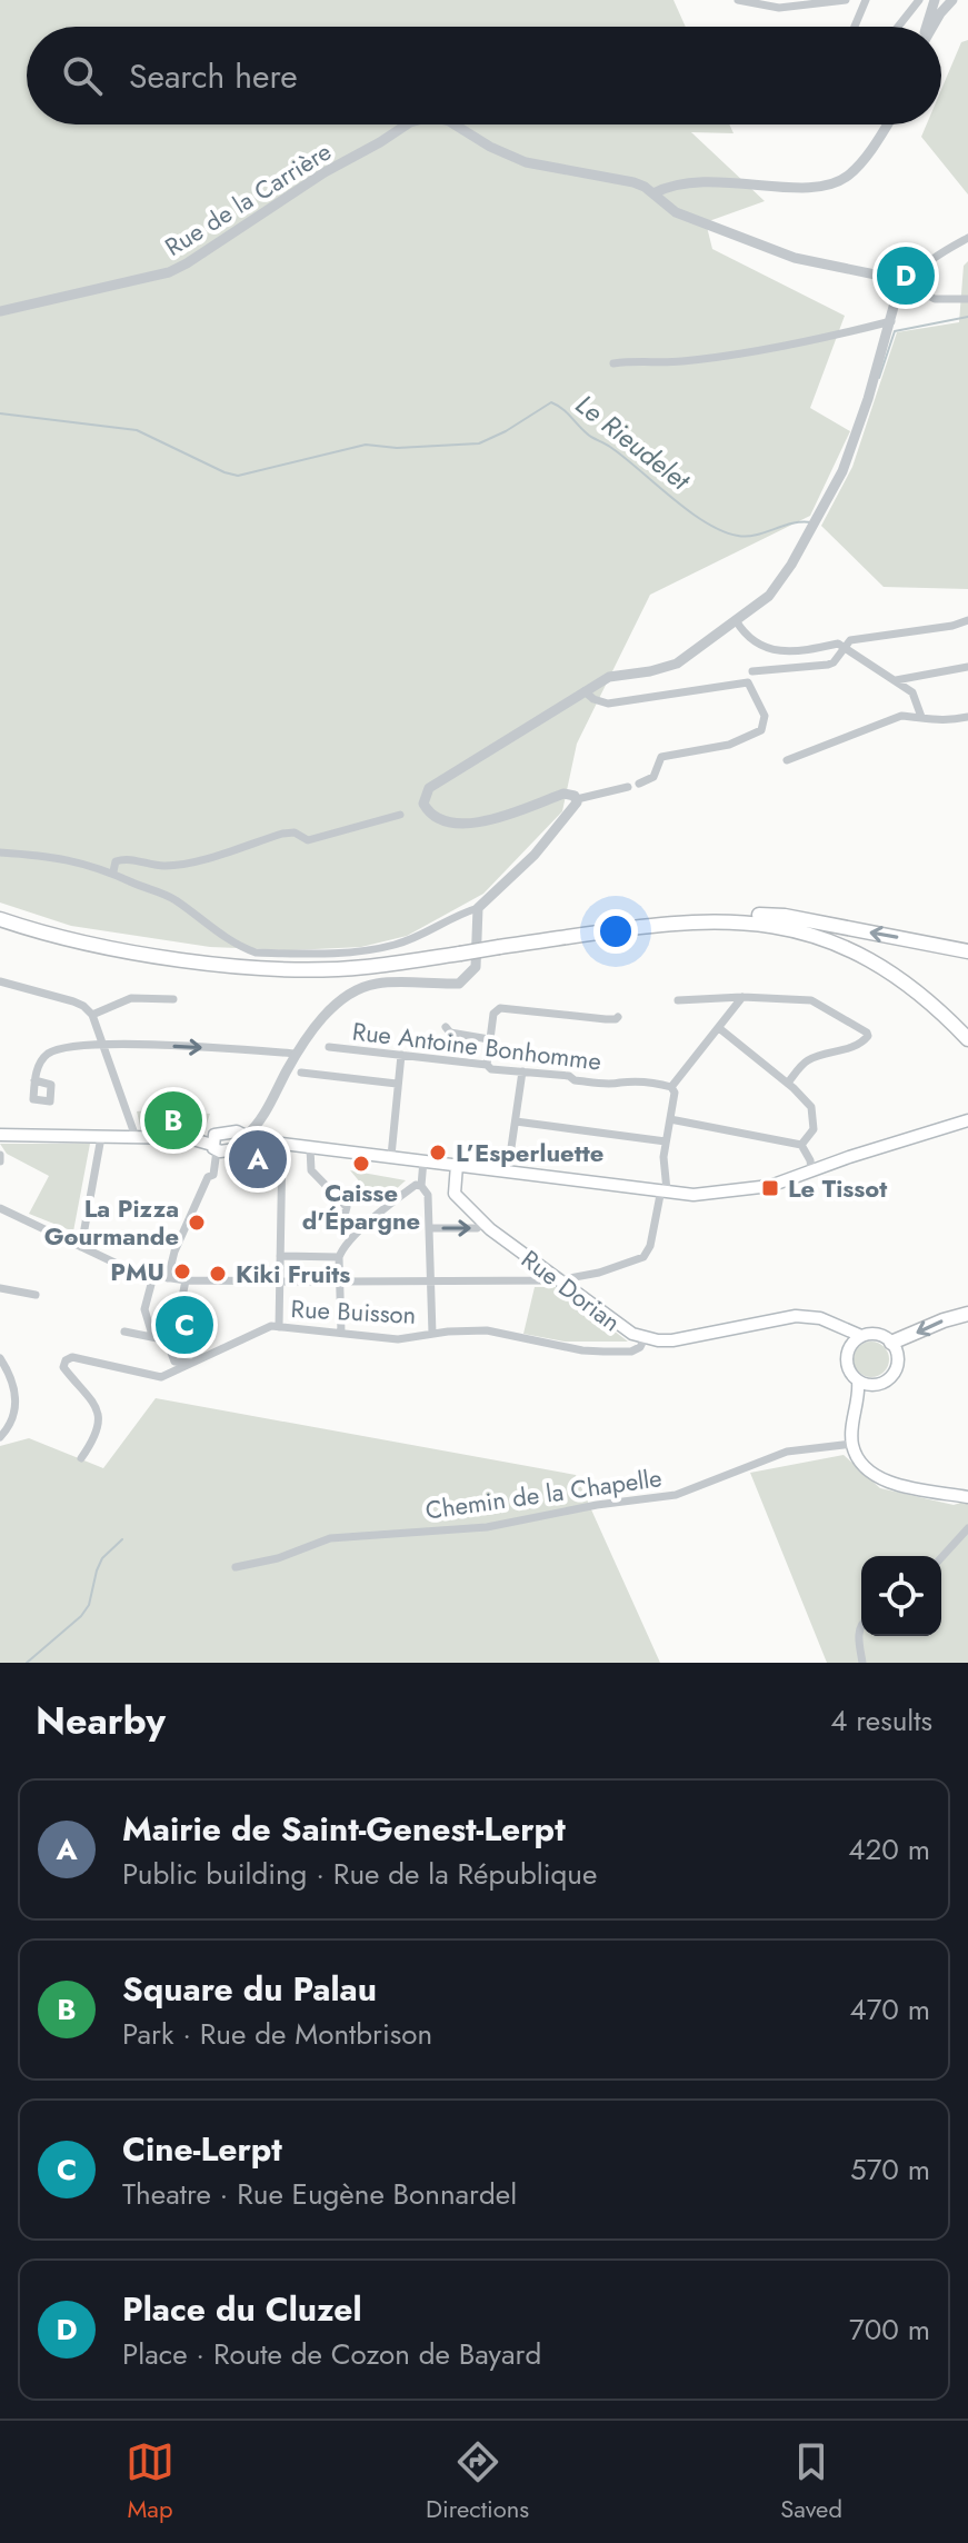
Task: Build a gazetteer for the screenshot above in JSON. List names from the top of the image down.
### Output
{
  "streets": {
    "main road": ["Rue Dorian"],
    "street": [
      "Rue de la Carrière",
      "Rue Antoine Bonhomme",
      "Rue Buisson",
      "Chemin de la Chapelle"
    ]
  },
  "crossings": [
    ["Rue Dorian", "Rue Buisson"]
  ],
  "water": ["Le Rieudelet"],
  "places": {
    "other": [
      "L’Esperluette",
      "Caisse d'Épargne",
      "La Pizza Gourmande",
      "PMU",
      "Kiki Fruits"
    ],
    "transit": ["Le Tissot"]
  },
  "page": {
    "search": "Search here",
    "pins": [
      "D",
      "B",
      "A",
      "C"
    ],
    "heading": ["Nearby", "4 results"],
    "list": [
      {
        "mark": "A",
        "name": "Mairie de Saint-Genest-Lerpt",
        "note": "Public building · Rue de la République",
        "value": "420 m"
      },
      {
        "mark": "B",
        "name": "Square du Palau",
        "note": "Park · Rue de Montbrison",
        "value": "470 m"
      },
      {
        "mark": "C",
        "name": "Cine-Lerpt",
        "note": "Theatre · Rue Eugène Bonnardel",
        "value": "570 m"
      },
      {
        "mark": "D",
        "name": "Place du Cluzel",
        "note": "Place · Route de Cozon de Bayard",
        "value": "700 m"
      }
    ],
    "nav": ["Map", "Directions", "Saved"]
  }
}
